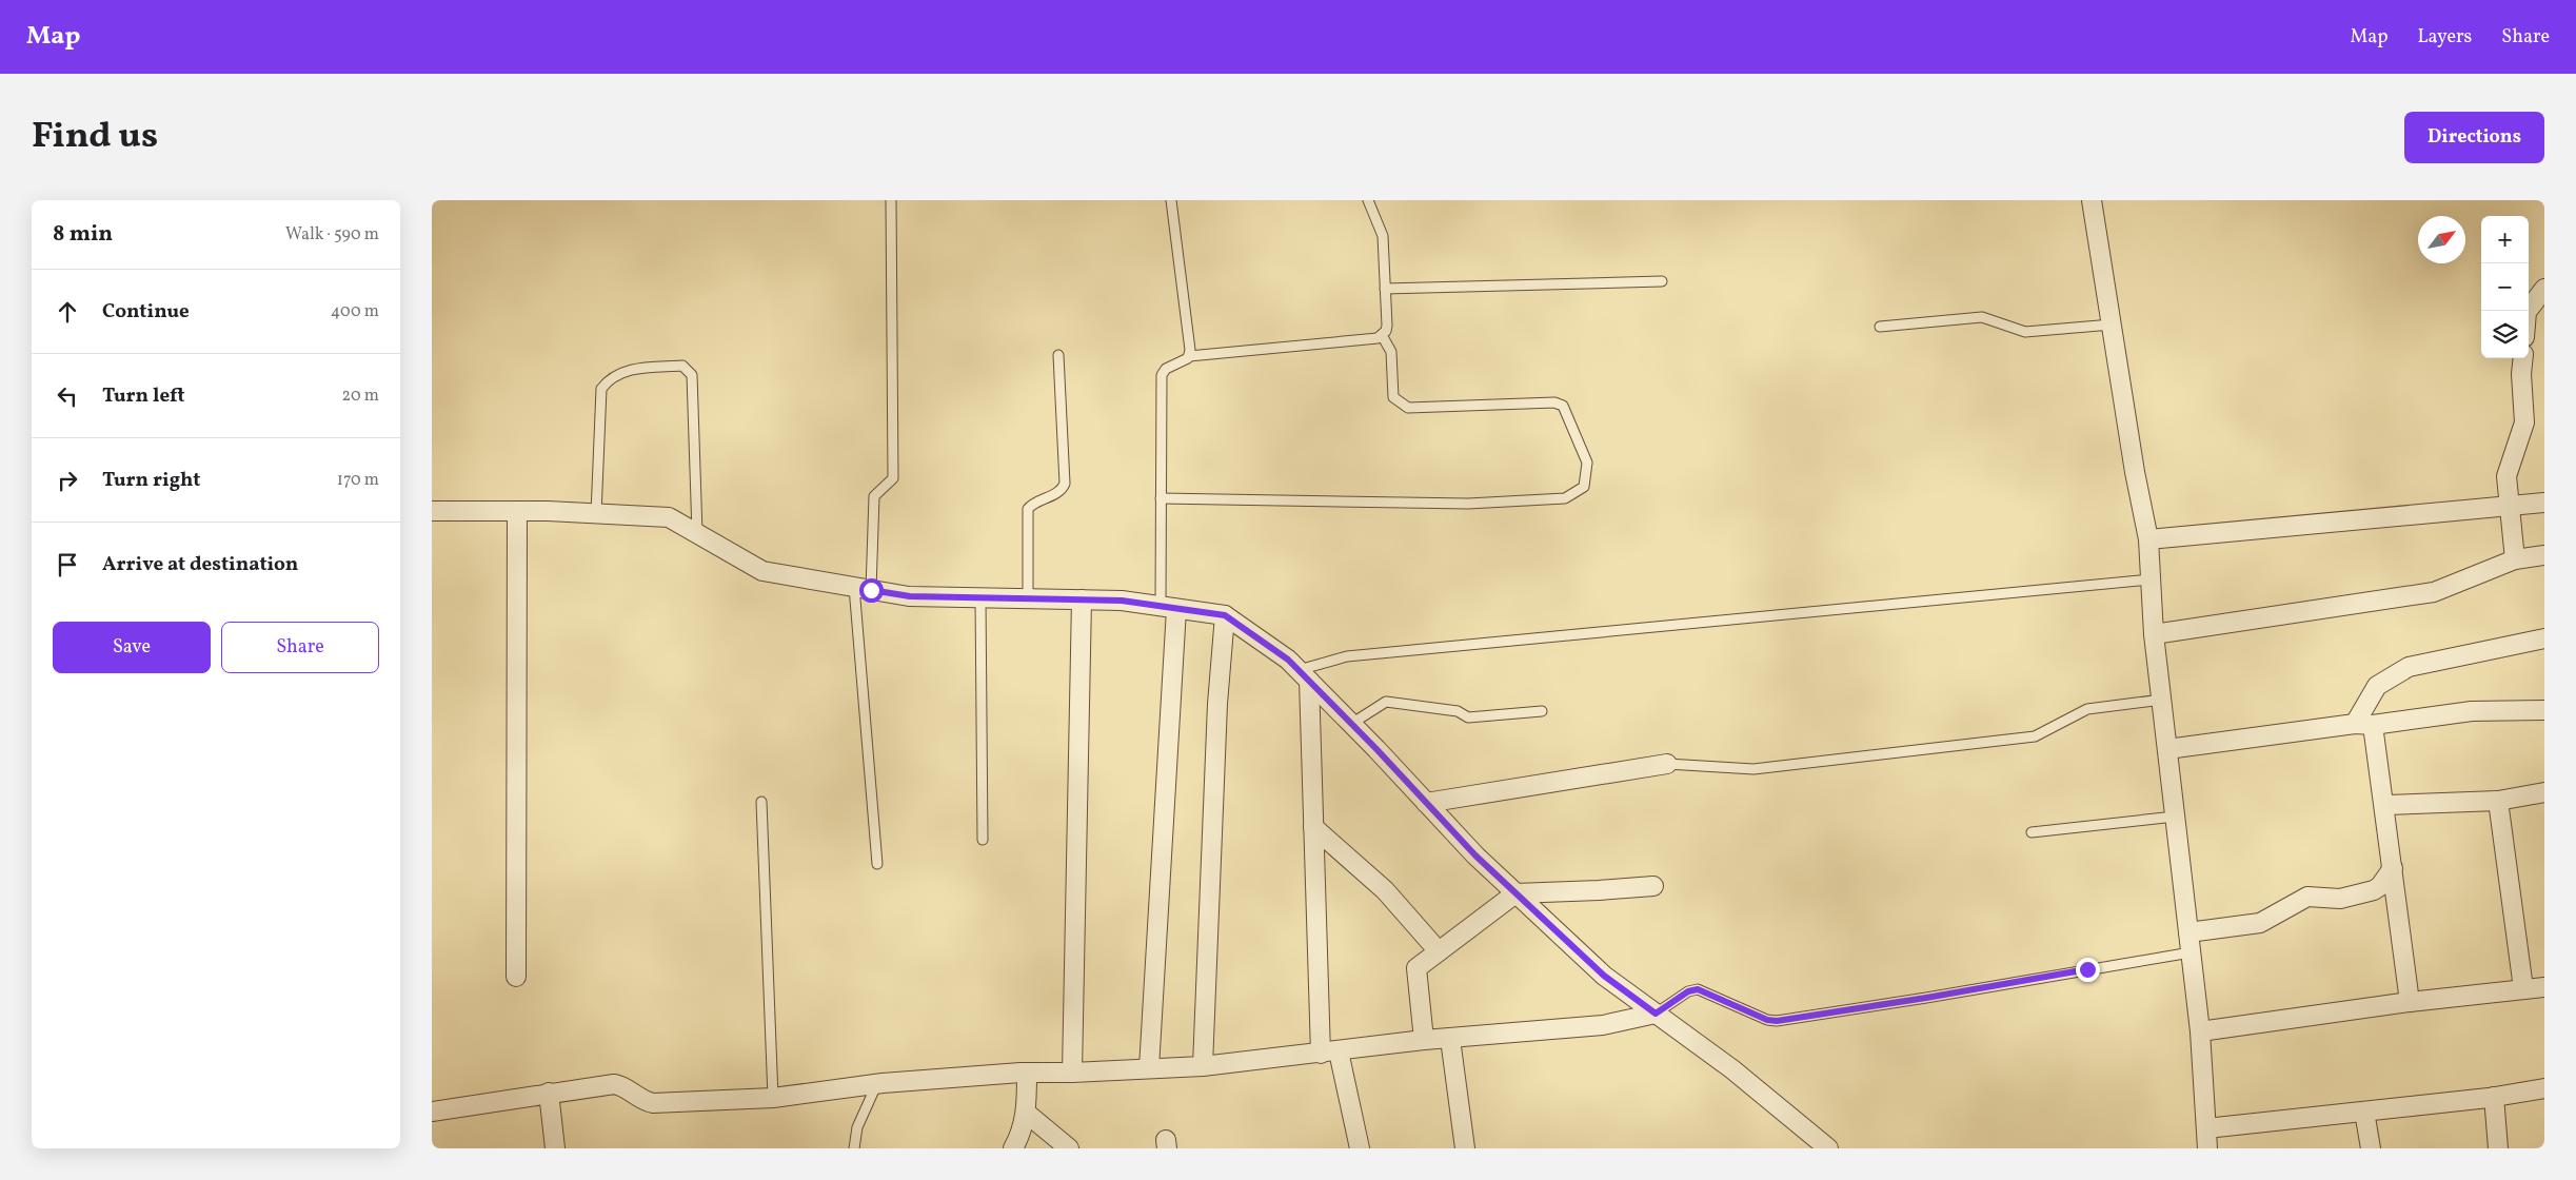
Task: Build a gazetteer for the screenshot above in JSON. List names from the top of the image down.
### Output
{
  "north": "top right",
  "page": {
    "header": "Map",
    "nav": ["Map", "Layers", "Share"],
    "title": "Find us",
    "buttons": [
      "Directions",
      ["Save", "Share"]
    ],
    "heading": ["8 min", "Walk · 590 m"],
    "map_buttons": ["+", "−"],
    "list": [
      ["Continue", "400 m"],
      ["Turn left", "20 m"],
      ["Turn right", "170 m"],
      "Arrive at destination"
    ]
  }
}
